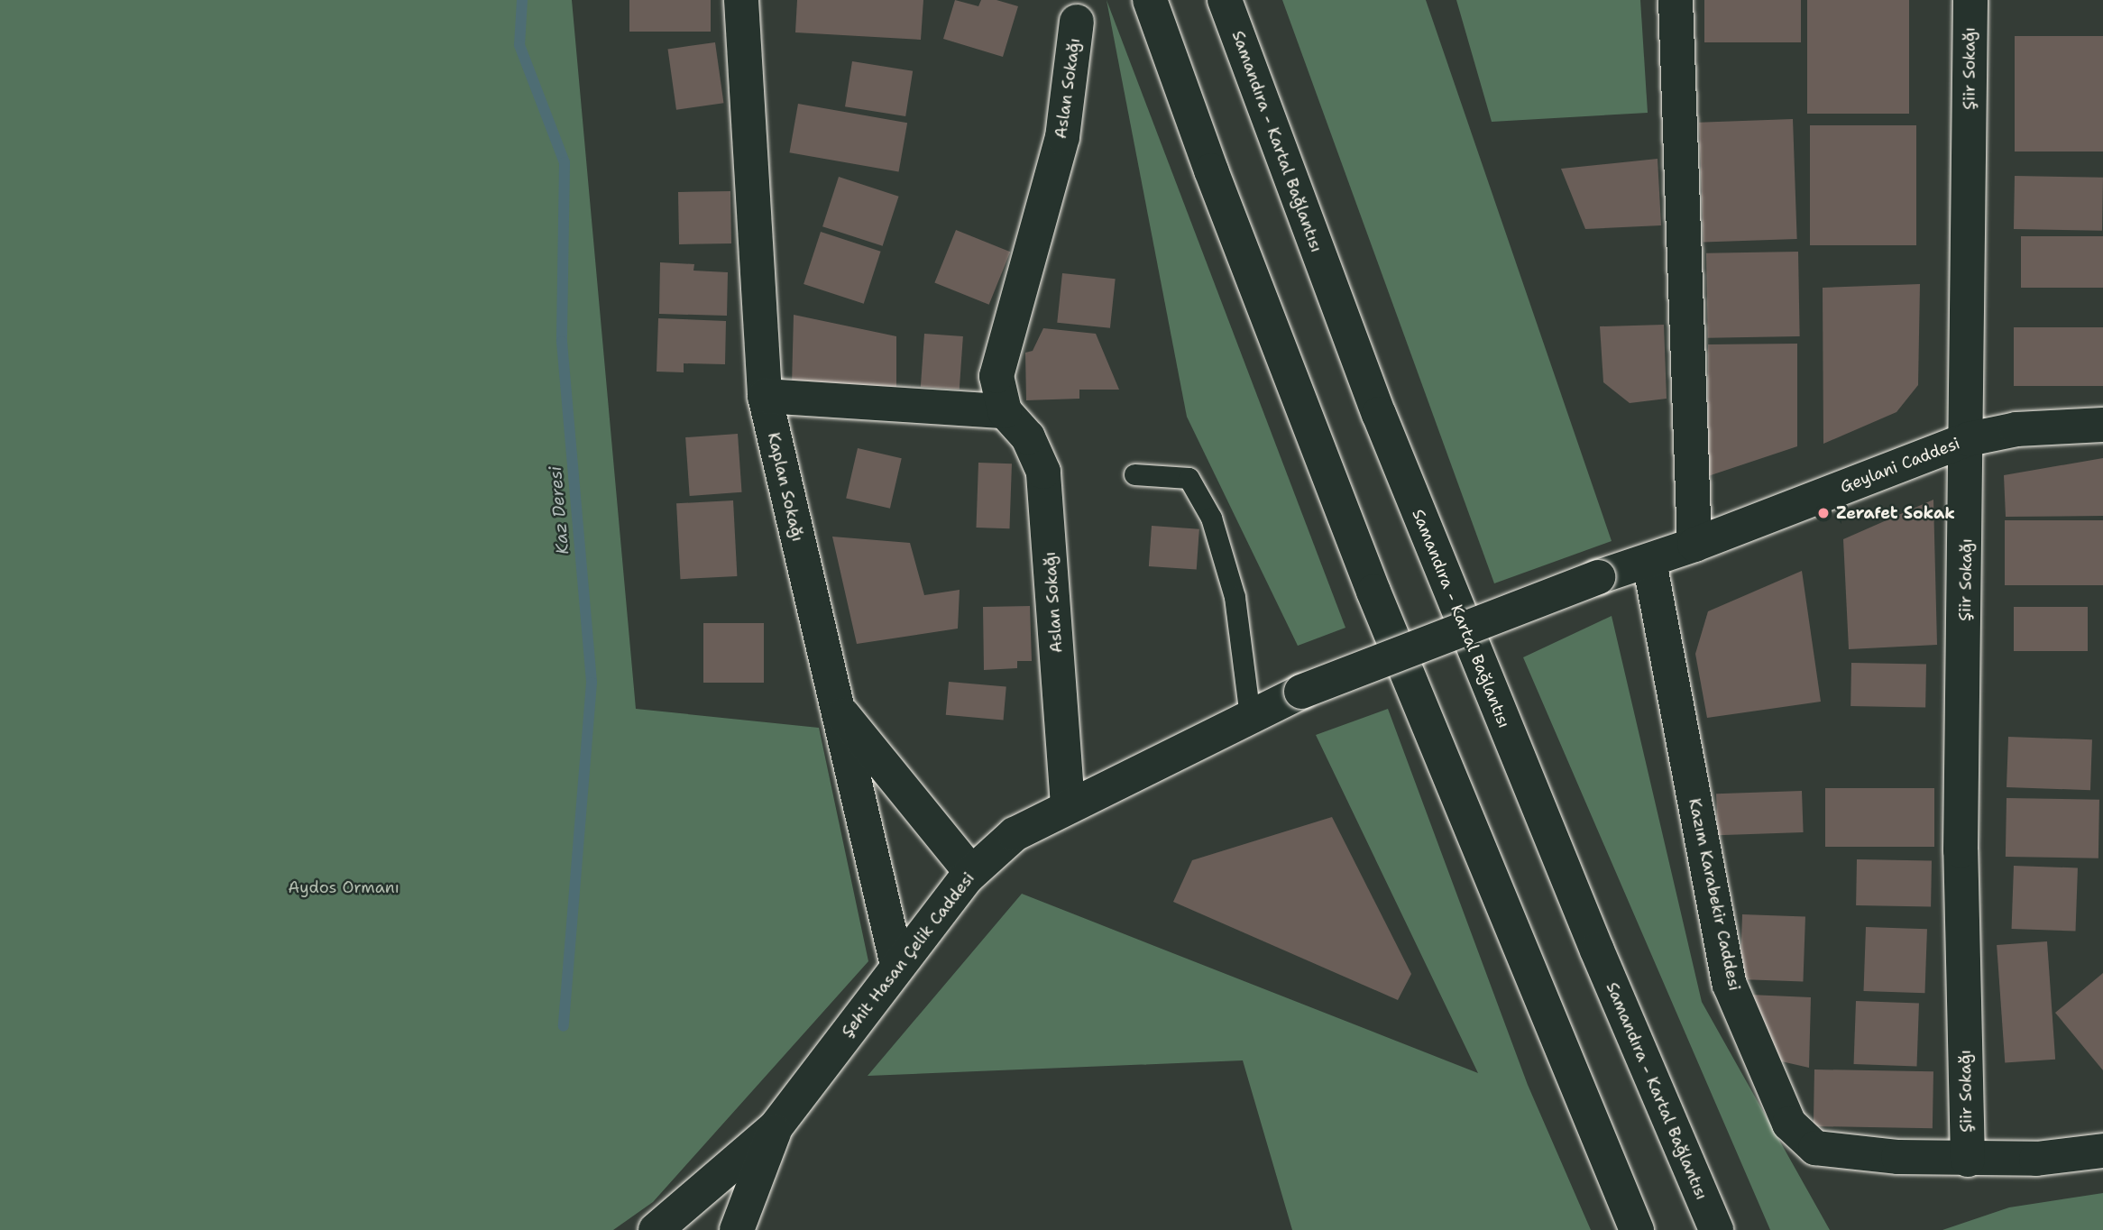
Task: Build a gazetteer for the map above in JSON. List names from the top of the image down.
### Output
{
  "streets": {
    "main road": [
      "Şiir Sokağı",
      "Aslan Sokağı",
      "Samandıra - Kartal Bağlantısı",
      "Geylani Caddesi",
      "Kaplan Sokağı",
      "Kazım Karabekir Caddesi",
      "Şehit Hasan Çelik Caddesi"
    ]
  },
  "crossings": [
    ["Şiir Sokağı", "Geylani Caddesi"],
    ["Şiir Sokağı", "Kazım Karabekir Caddesi"],
    ["Aslan Sokağı", "Şehit Hasan Çelik Caddesi"],
    ["Geylani Caddesi", "Kazım Karabekir Caddesi"],
    ["Geylani Caddesi", "Şehit Hasan Çelik Caddesi"],
    ["Kaplan Sokağı", "Şehit Hasan Çelik Caddesi"]
  ],
  "water": ["Kaz Deresi"],
  "parks": ["Aydos Ormanı"],
  "places": ["Zerafet Sokak"]
}
